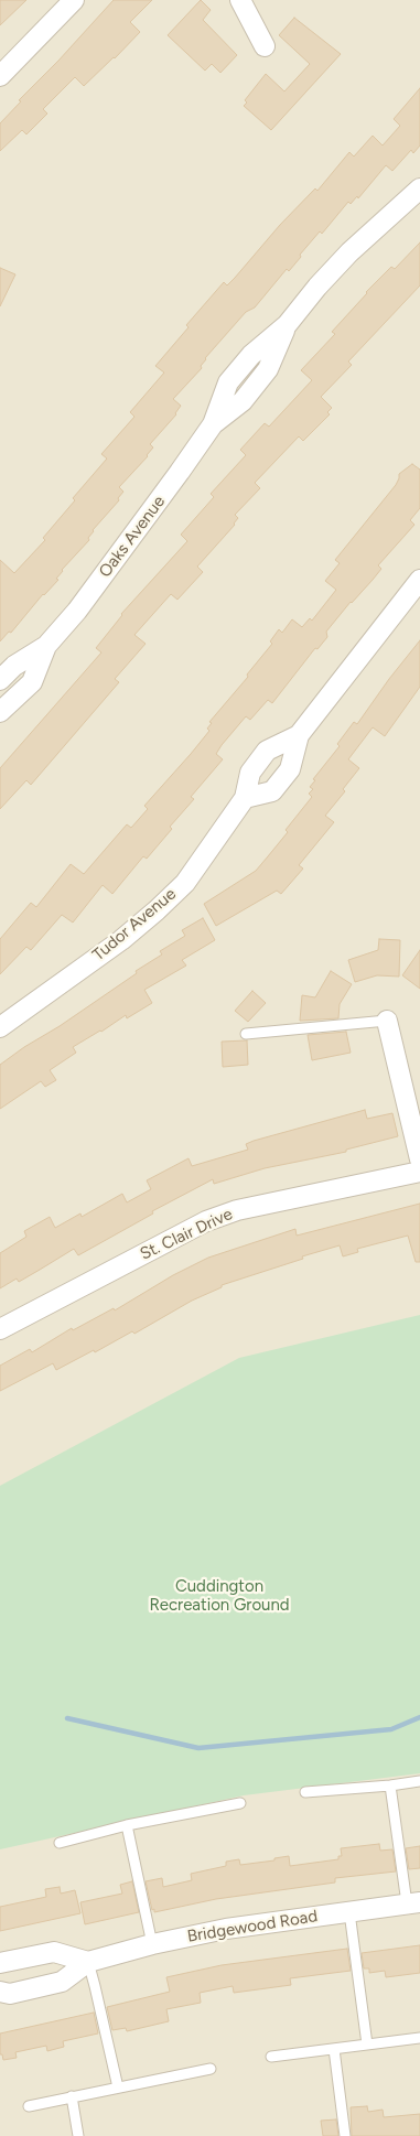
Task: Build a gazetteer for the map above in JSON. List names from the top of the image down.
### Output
{
  "streets": {
    "street": [
      "Oaks Avenue",
      "Tudor Avenue",
      "St. Clair Drive",
      "Bridgewood Road"
    ]
  },
  "parks": ["Cuddington Recreation Ground"]
}
